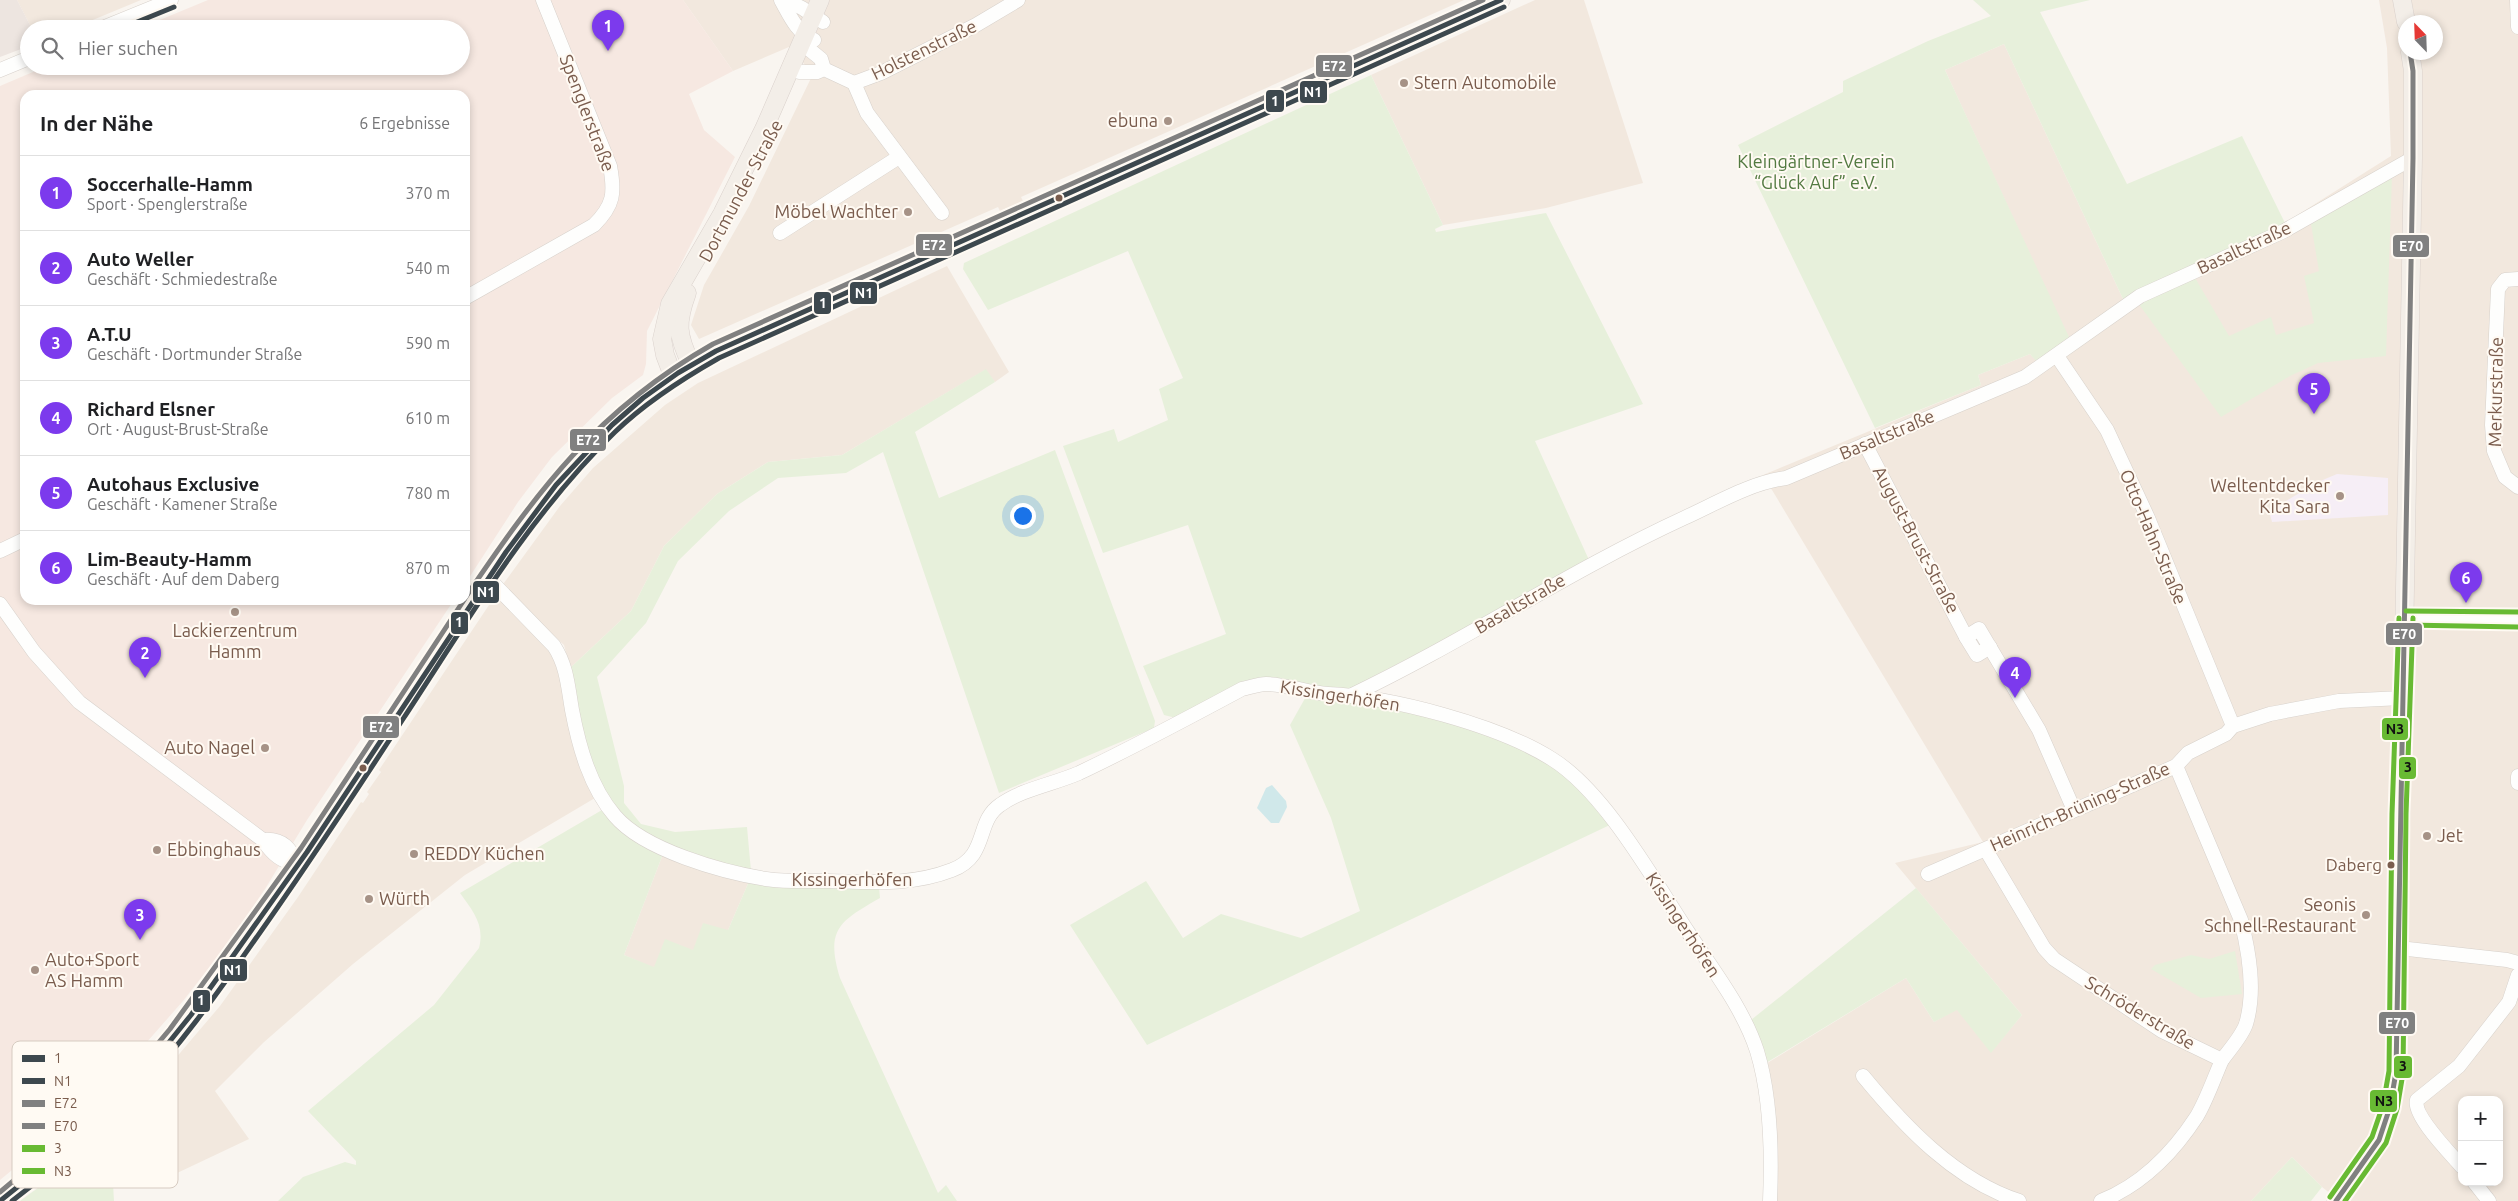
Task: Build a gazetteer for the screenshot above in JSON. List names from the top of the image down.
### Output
{
  "streets": {
    "main road": ["Dortmunder Straße"],
    "street": [
      "Holstenstraße",
      "Spenglerstraße",
      "Basaltstraße",
      "Merkurstraße",
      "Otto-Hahn-Straße",
      "August-Brust-Straße",
      "Kissingerhöfen",
      "Heinrich-Brüning-Straße",
      "Schröderstraße"
    ]
  },
  "crossings": [
    ["Basaltstraße", "Otto-Hahn-Straße"],
    ["Basaltstraße", "August-Brust-Straße"],
    ["Basaltstraße", "Kissingerhöfen"],
    ["Otto-Hahn-Straße", "Heinrich-Brüning-Straße"],
    ["August-Brust-Straße", "Heinrich-Brüning-Straße"],
    ["Heinrich-Brüning-Straße", "Schröderstraße"]
  ],
  "parks": ["Kleingärtner-Verein “Glück Auf” e.V."],
  "places": [
    "Stern Automobile",
    "ebuna",
    "Möbel Wachter",
    "Weltentdecker Kita Sara",
    "Lackierzentrum Hamm",
    "Auto Nagel",
    "Jet",
    "Ebbinghaus",
    "REDDY Küchen",
    "Daberg",
    "Würth",
    "Seonis Schnell-Restaurant",
    "Auto+Sport AS Hamm"
  ],
  "lines": [
    "transit line 1",
    "transit line E72",
    "transit line N1",
    "transit line E70",
    "transit line N3",
    "transit line 3"
  ],
  "legend": [
    "1",
    "N1",
    "E72",
    "E70",
    "3",
    "N3"
  ],
  "north": "top left",
  "page": {
    "pins": [
      "1",
      "5",
      "6",
      "2",
      "4",
      "3"
    ],
    "search": "Hier suchen",
    "heading": ["In der Nähe", "6 Ergebnisse"],
    "list": [
      {
        "mark": "1",
        "name": "Soccerhalle-Hamm",
        "note": "Sport · Spenglerstraße",
        "value": "370 m"
      },
      {
        "mark": "2",
        "name": "Auto Weller",
        "note": "Geschäft · Schmiedestraße",
        "value": "540 m"
      },
      {
        "mark": "3",
        "name": "A.T.U",
        "note": "Geschäft · Dortmunder Straße",
        "value": "590 m"
      },
      {
        "mark": "4",
        "name": "Richard Elsner",
        "note": "Ort · August-Brust-Straße",
        "value": "610 m"
      },
      {
        "mark": "5",
        "name": "Autohaus Exclusive",
        "note": "Geschäft · Kamener Straße",
        "value": "780 m"
      },
      {
        "mark": "6",
        "name": "Lim-Beauty-Hamm",
        "note": "Geschäft · Auf dem Daberg",
        "value": "870 m"
      }
    ],
    "map_buttons": ["+", "−"]
  }
}
